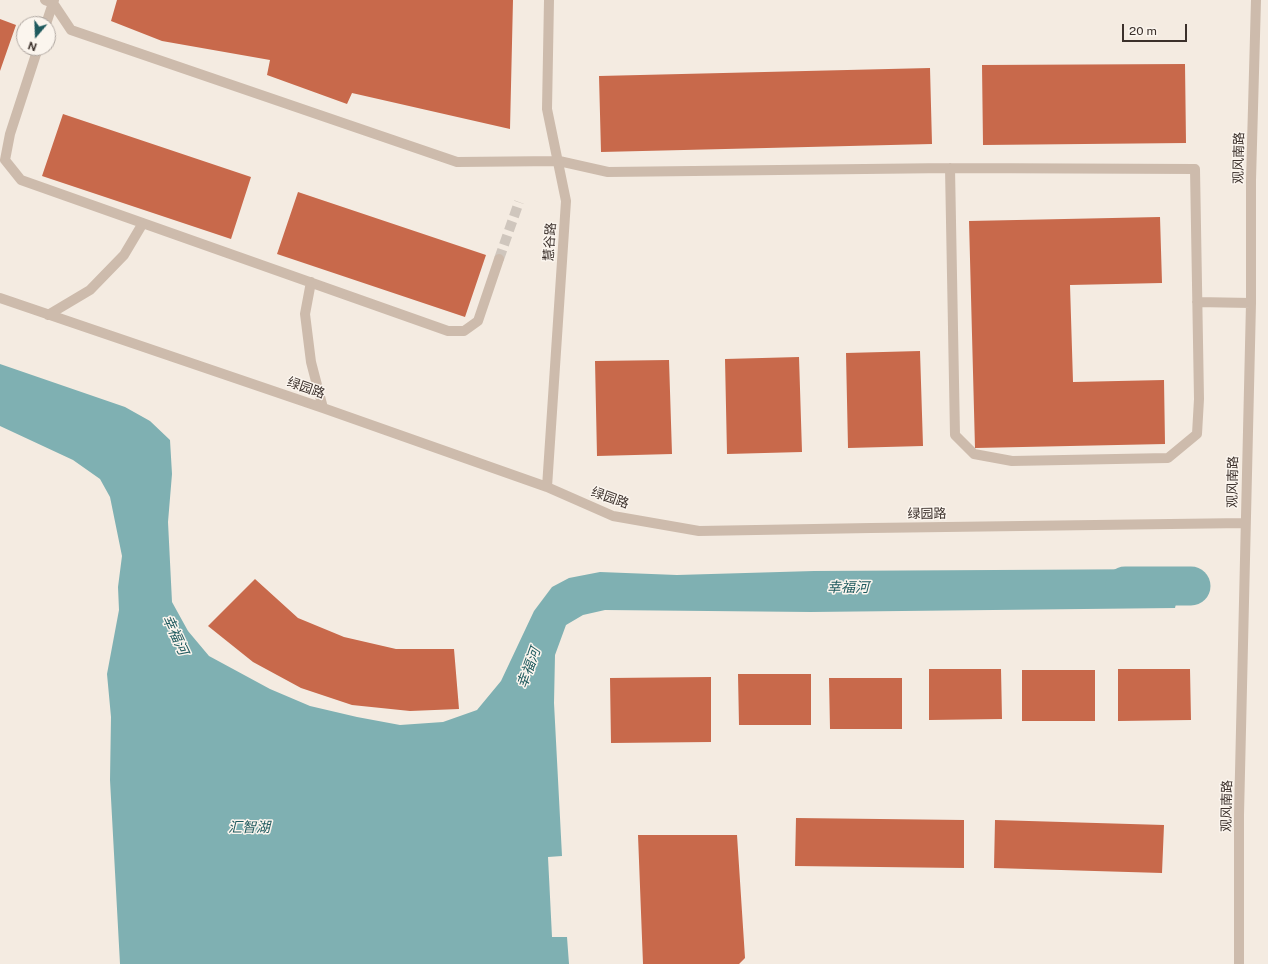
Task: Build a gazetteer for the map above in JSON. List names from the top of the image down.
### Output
{
  "streets": {
    "street": ["观风南路", "慧谷路", "绿园路"]
  },
  "crossings": [
    ["观风南路", "绿园路"],
    ["慧谷路", "绿园路"]
  ],
  "water": ["幸福河", "汇智湖"],
  "scale_bar": "20 m",
  "north": "bottom"
}
